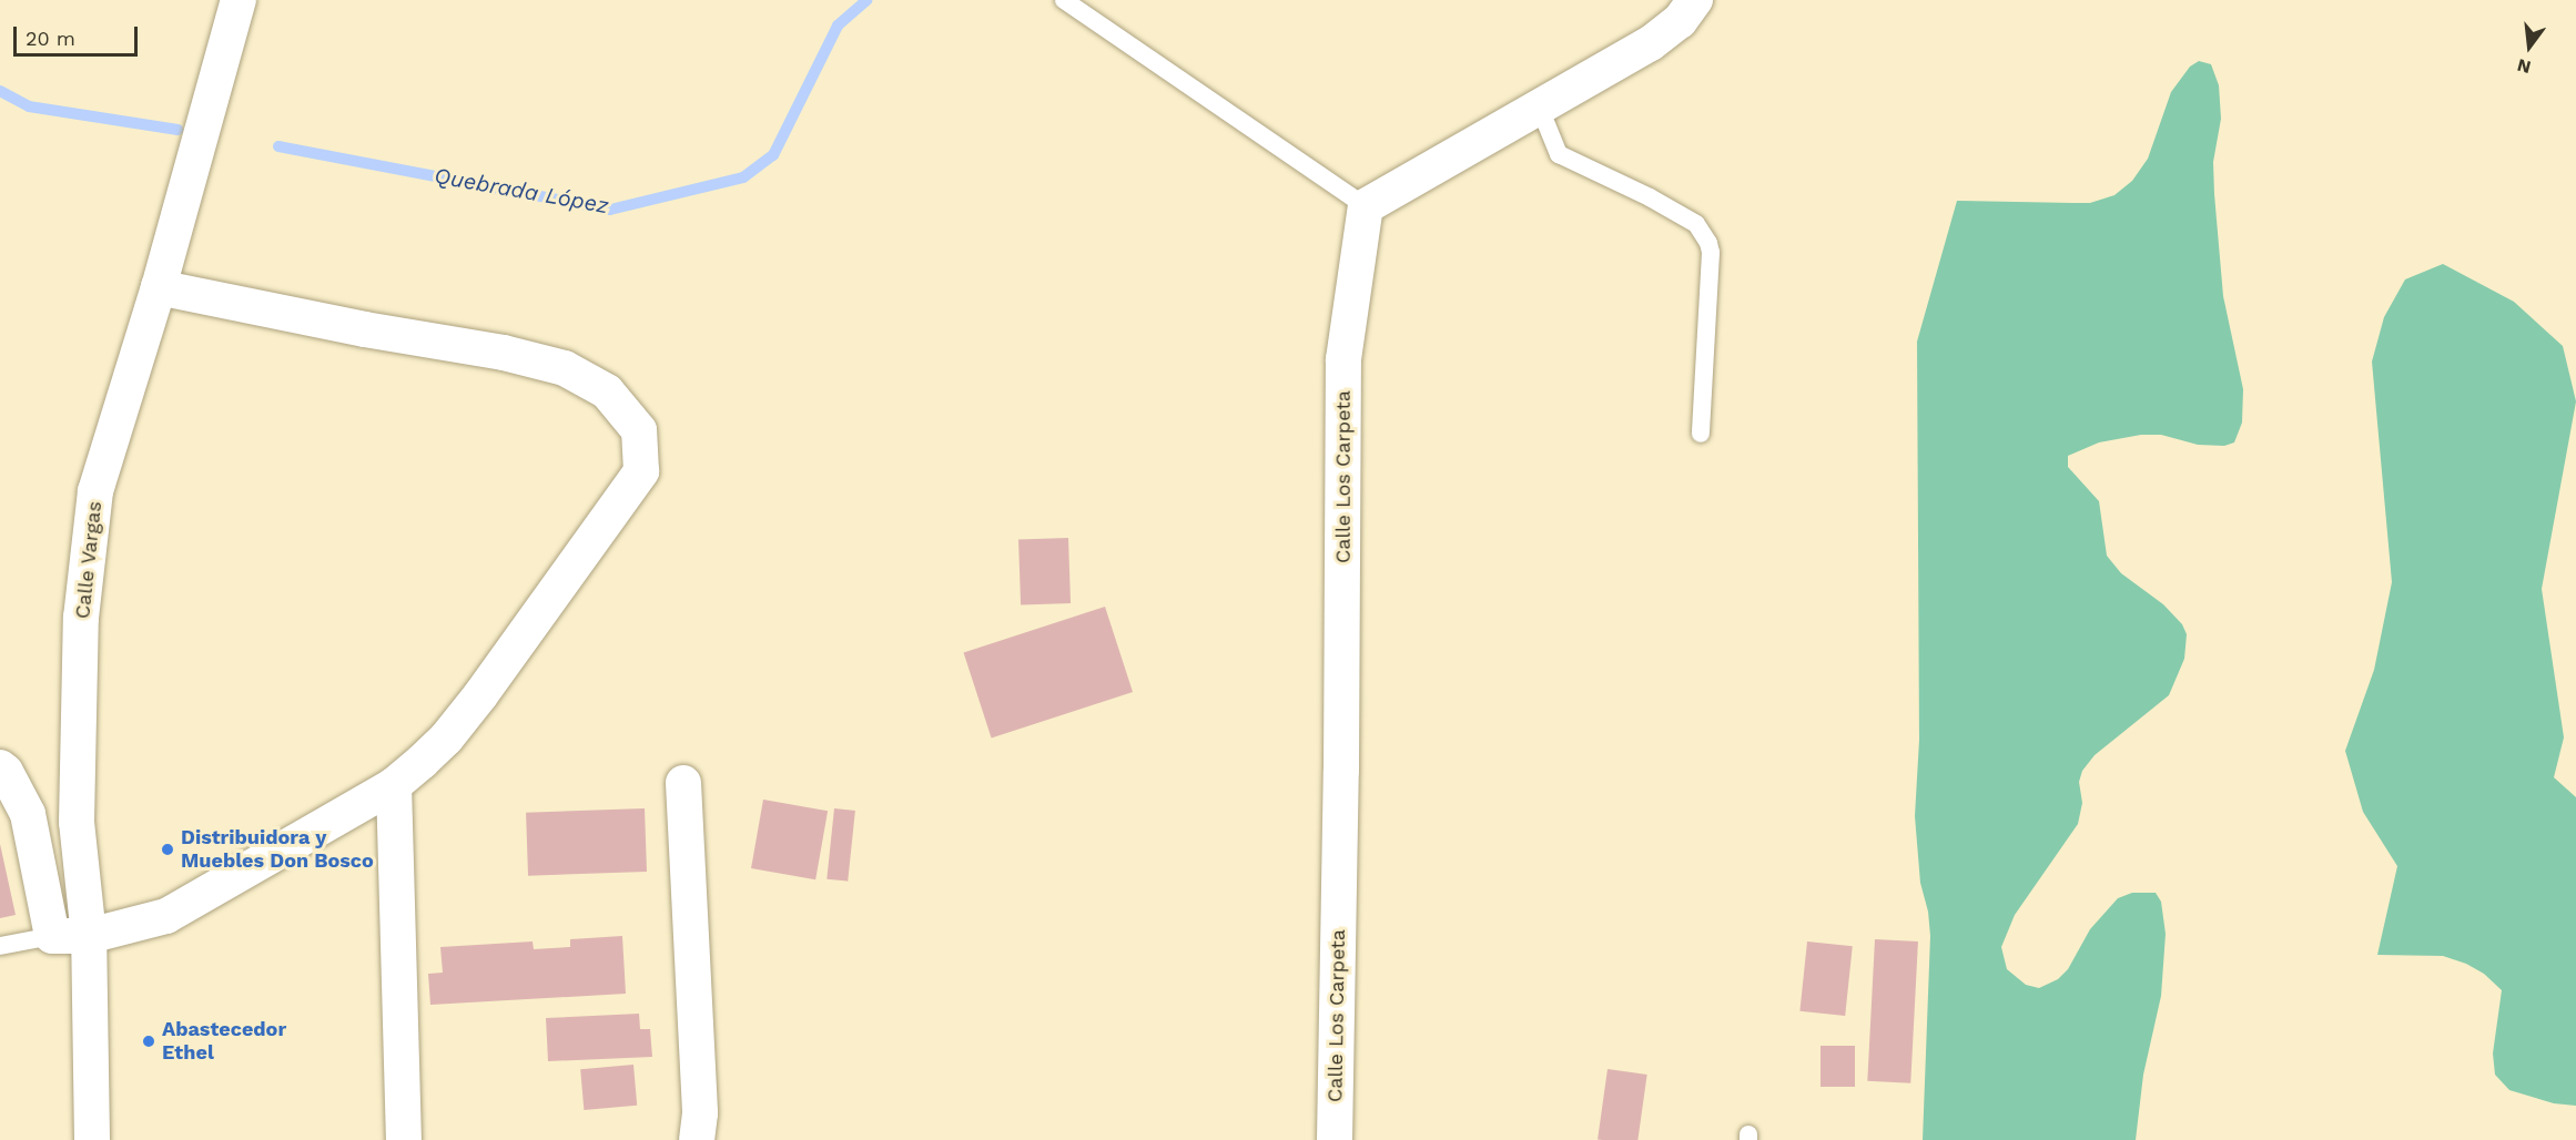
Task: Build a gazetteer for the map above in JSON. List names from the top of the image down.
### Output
{
  "streets": {
    "street": ["Calle Los Carpeta", "Calle Vargas"]
  },
  "water": ["Quebrada López"],
  "places": ["Distribuidora y Muebles Don Bosco", "Abastecedor Ethel"],
  "scale_bar": "20 m",
  "north": "bottom"
}
